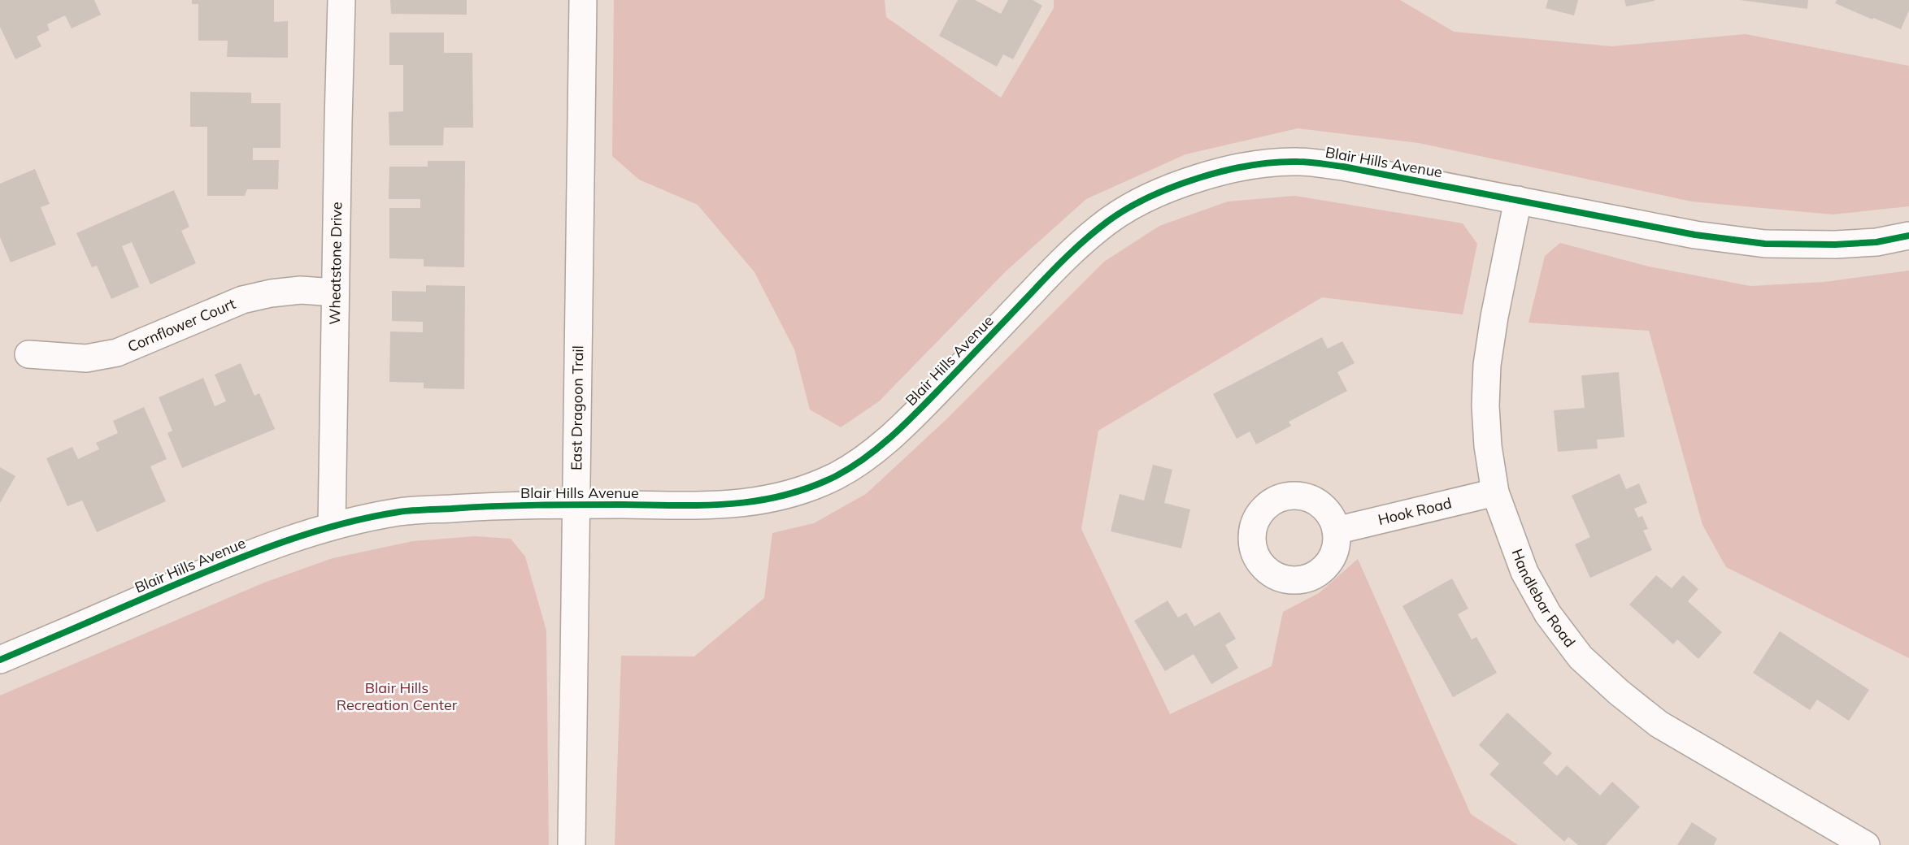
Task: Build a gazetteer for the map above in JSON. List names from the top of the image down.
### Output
{
  "streets": {
    "street": [
      "Blair Hills Avenue",
      "Wheatstone Drive",
      "Cornflower Court",
      "East Dragoon Trail",
      "Hook Road",
      "Handlebar Road"
    ]
  },
  "crossings": [
    ["Blair Hills Avenue", "Wheatstone Drive"],
    ["Blair Hills Avenue", "East Dragoon Trail"],
    ["Blair Hills Avenue", "Handlebar Road"],
    ["Wheatstone Drive", "Cornflower Court"],
    ["Hook Road", "Handlebar Road"]
  ],
  "parks": ["Blair Hills Recreation Center"]
}
